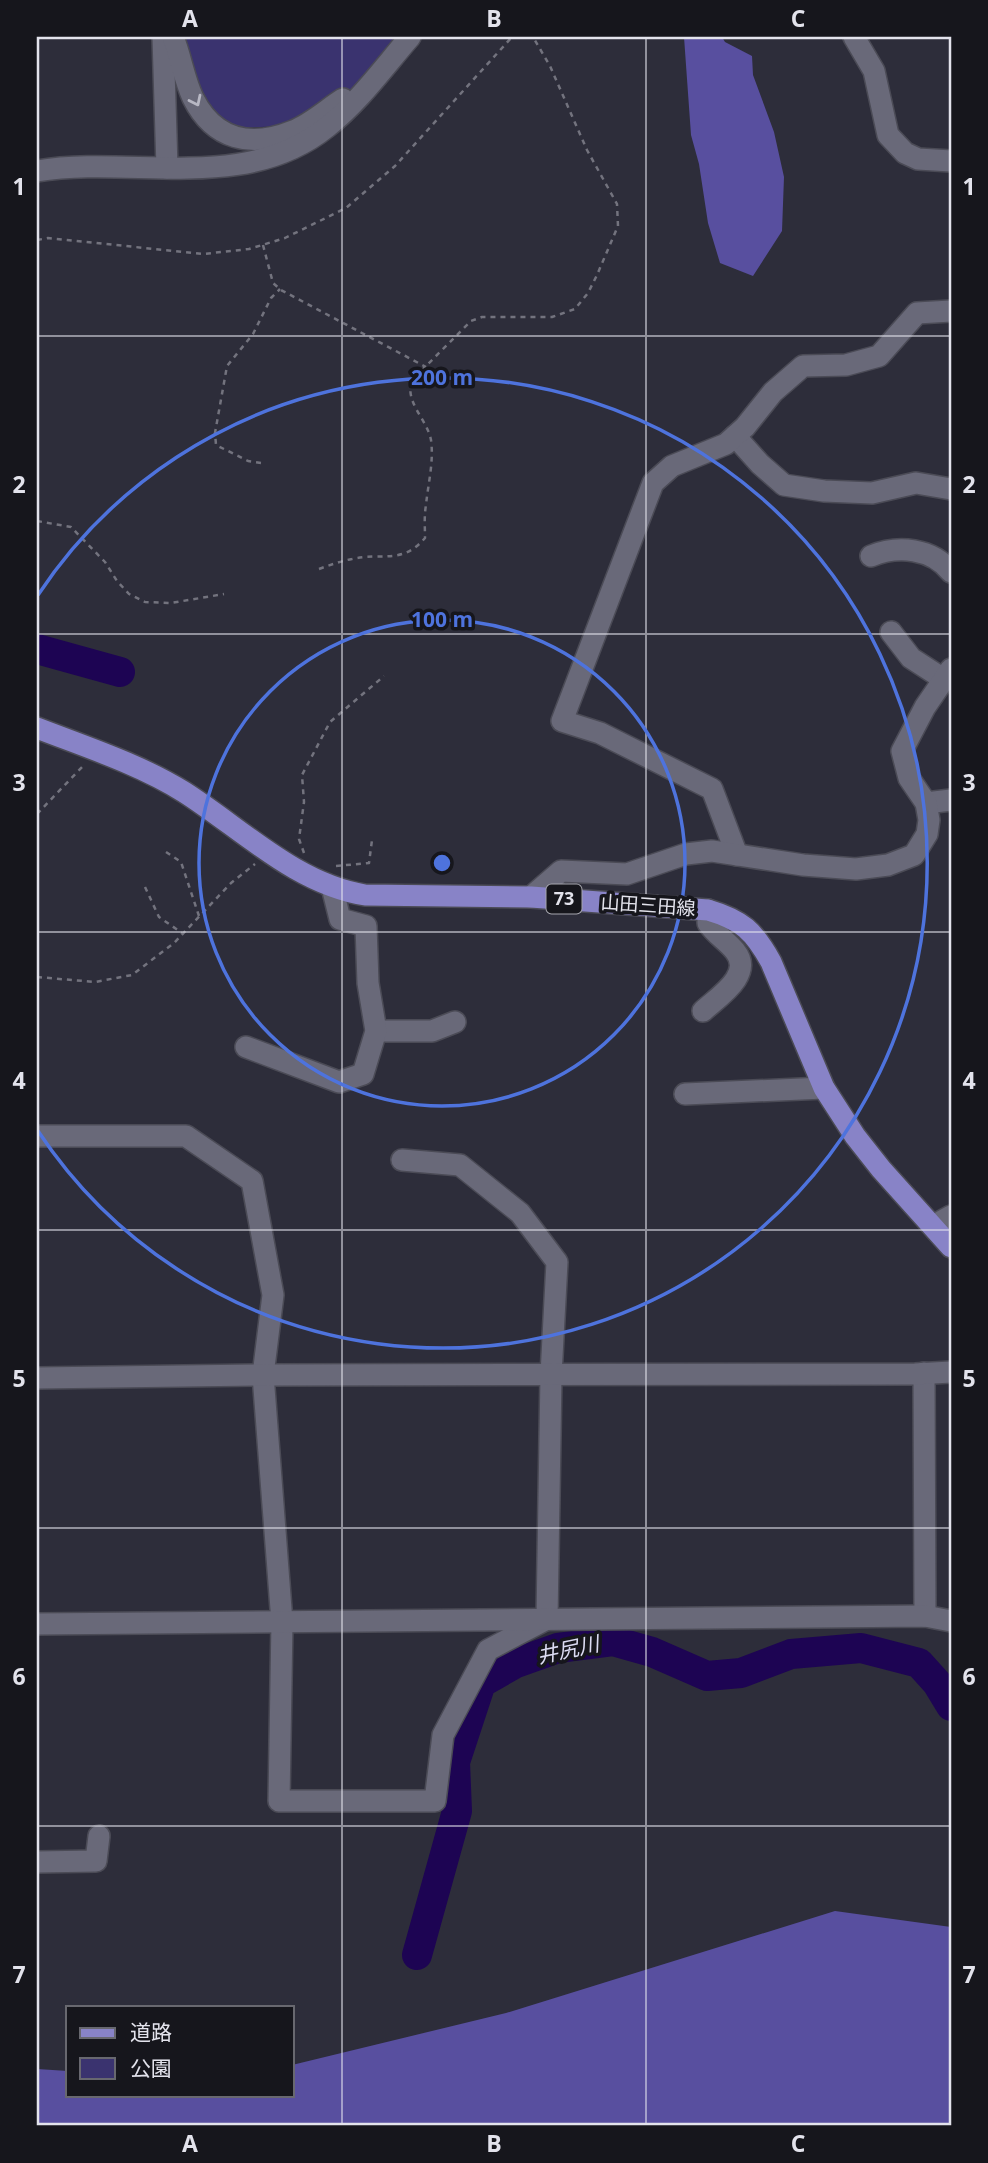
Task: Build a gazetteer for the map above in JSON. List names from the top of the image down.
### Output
{
  "streets": {
    "main road": ["73", "山田三田線"]
  },
  "water": ["井尻川"],
  "legend": ["道路", "公園"],
  "grid": {
    "columns": ["A", "B", "C"],
    "rows": [
      "1",
      "2",
      "3",
      "4",
      "5",
      "6",
      "7"
    ]
  },
  "rings": ["200 m", "100 m"]
}
